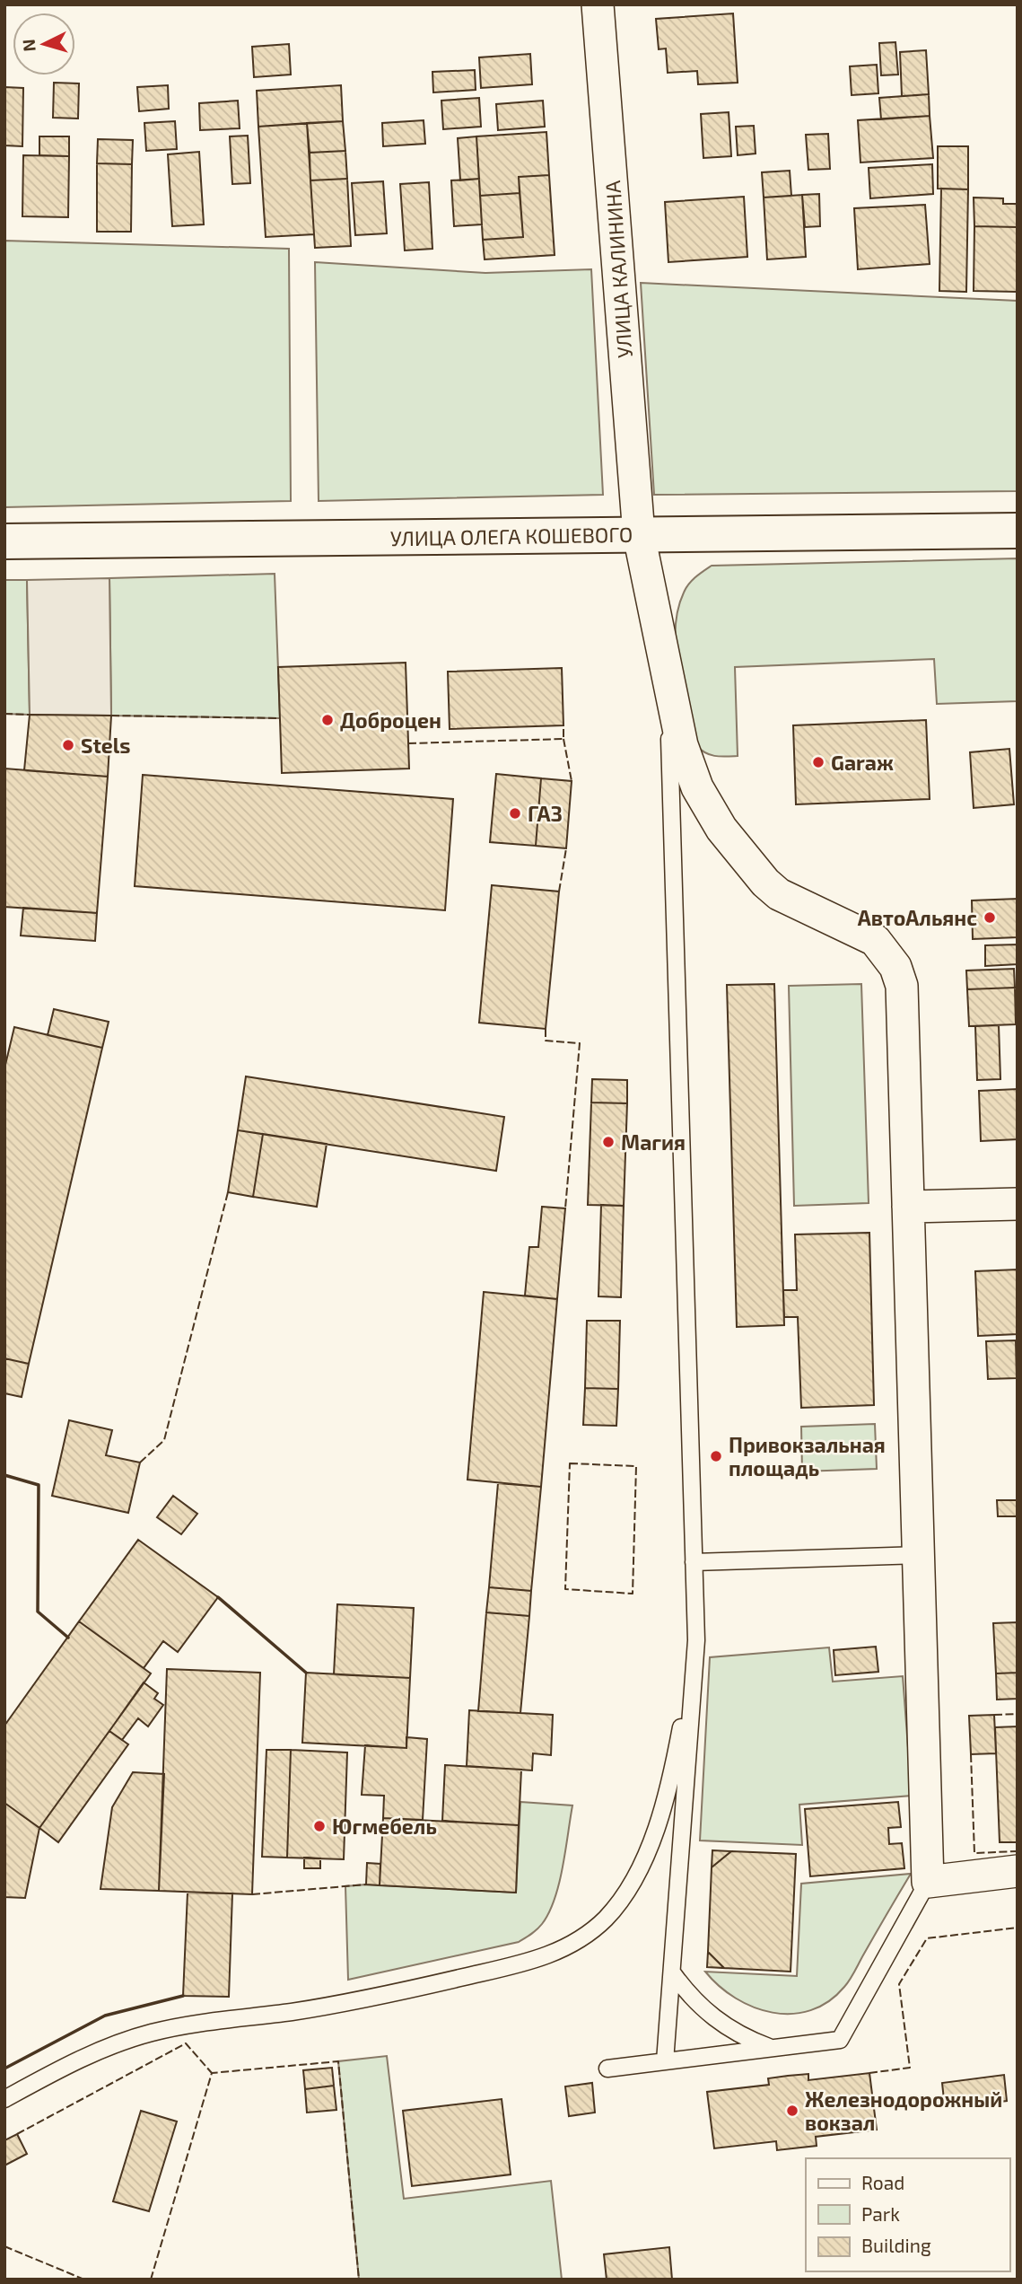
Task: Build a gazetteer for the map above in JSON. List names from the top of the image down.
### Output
{
  "streets": {
    "street": ["УЛИЦА КАЛИНИНА", "УЛИЦА ОЛЕГА КОШЕВОГО"]
  },
  "crossings": [
    ["УЛИЦА КАЛИНИНА", "УЛИЦА ОЛЕГА КОШЕВОГО"]
  ],
  "places": [
    "Доброцен",
    "Stels",
    "Garaж",
    "ГАЗ",
    "АвтоАльянс",
    "Магия",
    "Привокзальная площадь",
    "Югмебель",
    "Железнодорожный вокзал"
  ],
  "legend": ["Road", "Park", "Building"],
  "north": "left"
}
